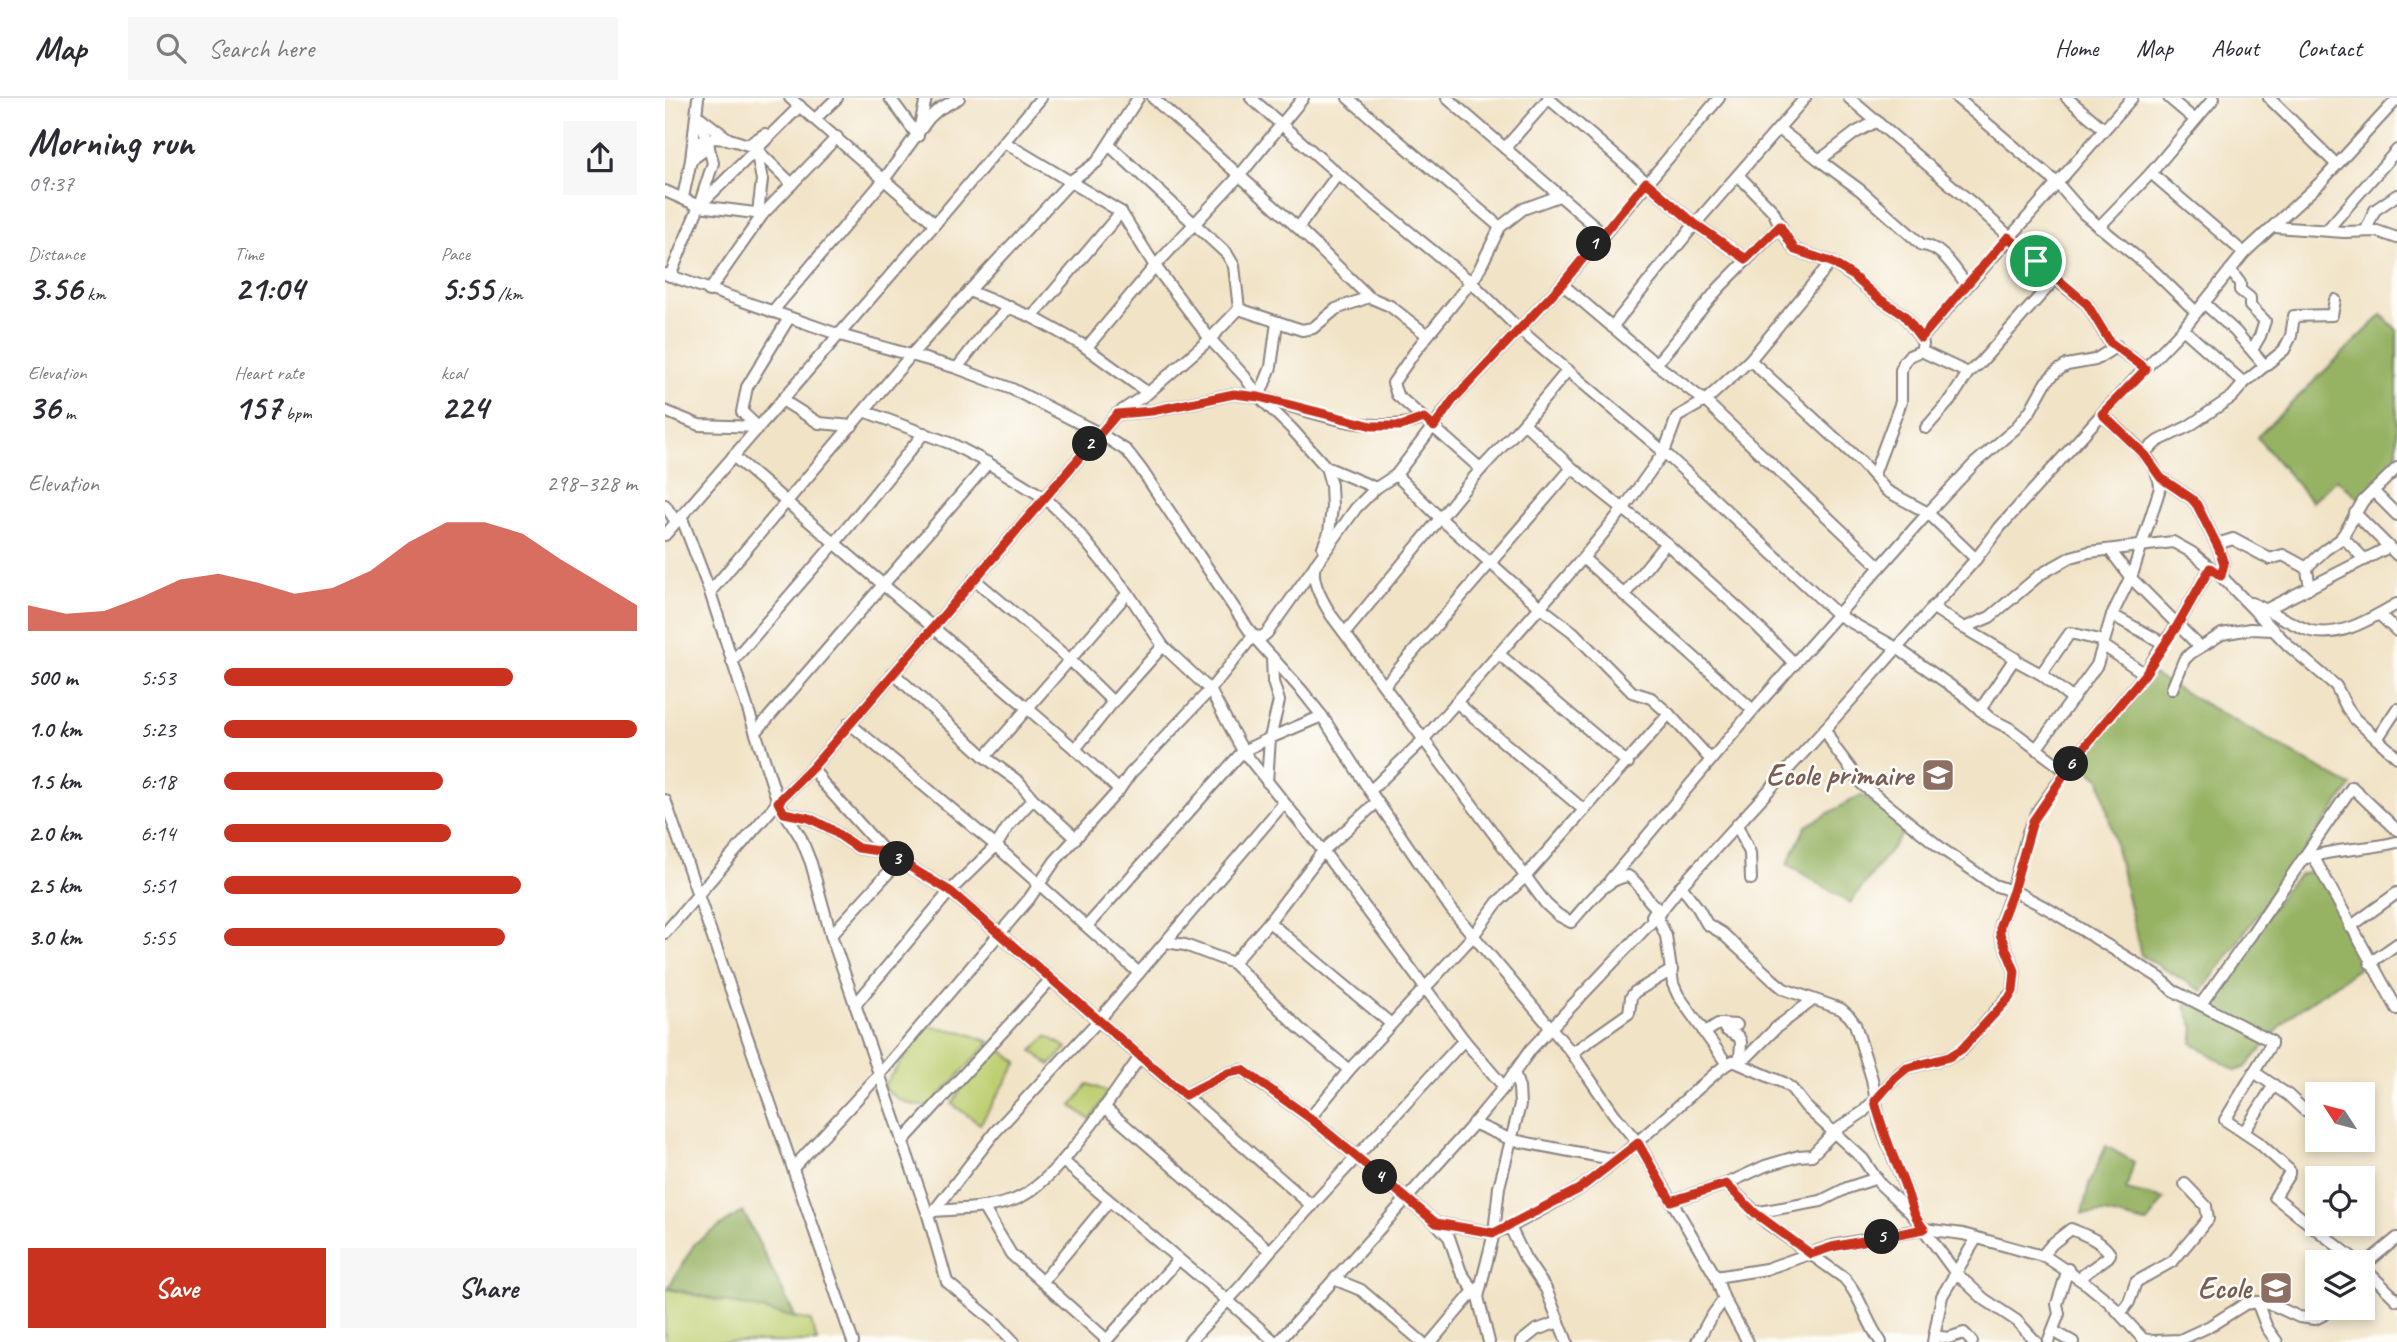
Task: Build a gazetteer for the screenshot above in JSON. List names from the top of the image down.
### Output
{
  "places": {
    "school or university": ["Ecole primaire", "Ecole"]
  },
  "north": "top left",
  "page": {
    "header": "Map",
    "search": "Search here",
    "nav": [
      "Home",
      "Map",
      "About",
      "Contact"
    ],
    "heading": ["Morning run", "09:37"],
    "stats": [
      ["Distance", "3.56 km"],
      ["Time", "21:04"],
      ["Pace", "5:55 /km"],
      ["Elevation", "36 m"],
      ["Heart rate", "157 bpm"],
      ["kcal", "224"]
    ],
    "pins": [
      "1",
      "2",
      "6",
      "3",
      "4",
      "5"
    ],
    "chart": ["Elevation", "298–328 m"],
    "list": [
      {
        "name": "500 m",
        "note": "5:53"
      },
      {
        "name": "1.0 km",
        "note": "5:23"
      },
      {
        "name": "1.5 km",
        "note": "6:18"
      },
      {
        "name": "2.0 km",
        "note": "6:14"
      },
      {
        "name": "2.5 km",
        "note": "5:51"
      },
      {
        "name": "3.0 km",
        "note": "5:55"
      }
    ],
    "buttons": ["Save", "Share"]
  }
}
